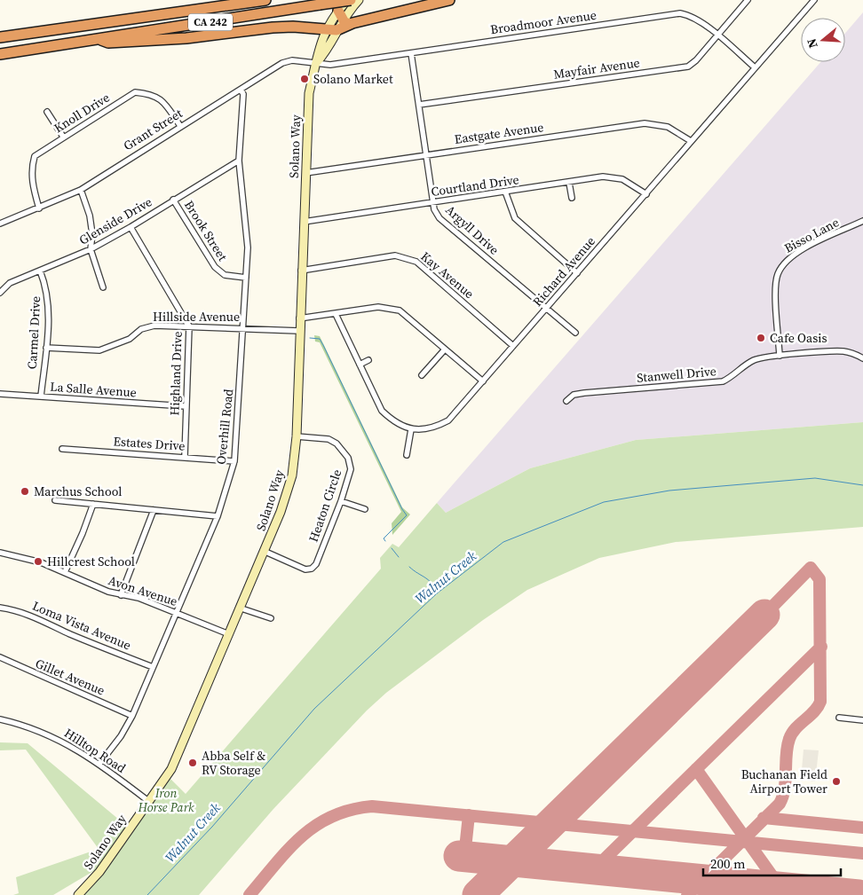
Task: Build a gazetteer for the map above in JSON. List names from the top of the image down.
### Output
{
  "streets": {
    "highway": ["CA 242"],
    "street": [
      "Broadmoor Avenue",
      "Mayfair Avenue",
      "Knoll Drive",
      "Grant Street",
      "Eastgate Avenue",
      "Solano Way",
      "Courtland Drive",
      "Glenside Drive",
      "Argyll Drive",
      "Brook Street",
      "Bisso Lane",
      "Richard Avenue",
      "Kay Avenue",
      "Hillside Avenue",
      "Carmel Drive",
      "Highland Drive",
      "Stanwell Drive",
      "La Salle Avenue",
      "Overhill Road",
      "Estates Drive",
      "Heaton Circle",
      "Avon Avenue",
      "Loma Vista Avenue",
      "Gillet Avenue",
      "Hilltop Road"
    ]
  },
  "crossings": [
    ["Broadmoor Avenue", "Mayfair Avenue"],
    ["Broadmoor Avenue", "Grant Street"],
    ["Broadmoor Avenue", "Solano Way"],
    ["Broadmoor Avenue", "Argyll Drive"],
    ["Broadmoor Avenue", "Richard Avenue"],
    ["Mayfair Avenue", "Argyll Drive"],
    ["Knoll Drive", "Grant Street"],
    ["Grant Street", "Solano Way"],
    ["Grant Street", "Overhill Road"],
    ["Eastgate Avenue", "Solano Way"],
    ["Eastgate Avenue", "Argyll Drive"],
    ["Eastgate Avenue", "Richard Avenue"],
    ["Solano Way", "Courtland Drive"],
    ["Solano Way", "Kay Avenue"],
    ["Solano Way", "Hillside Avenue"],
    ["Solano Way", "Heaton Circle"],
    ["Solano Way", "Avon Avenue"],
    ["Solano Way", "Hilltop Road"],
    ["Courtland Drive", "Argyll Drive"],
    ["Courtland Drive", "Richard Avenue"],
    ["Glenside Drive", "Brook Street"],
    ["Glenside Drive", "Carmel Drive"],
    ["Glenside Drive", "Highland Drive"],
    ["Glenside Drive", "Overhill Road"],
    ["Argyll Drive", "Richard Avenue"],
    ["Brook Street", "Overhill Road"],
    ["Bisso Lane", "Stanwell Drive"],
    ["Richard Avenue", "Kay Avenue"],
    ["Hillside Avenue", "Carmel Drive"],
    ["Hillside Avenue", "Highland Drive"],
    ["Hillside Avenue", "Overhill Road"],
    ["Carmel Drive", "La Salle Avenue"],
    ["Highland Drive", "La Salle Avenue"],
    ["Highland Drive", "Estates Drive"],
    ["Overhill Road", "Estates Drive"],
    ["Overhill Road", "Avon Avenue"],
    ["Overhill Road", "Loma Vista Avenue"],
    ["Overhill Road", "Gillet Avenue"],
    ["Overhill Road", "Hilltop Road"]
  ],
  "water": ["Walnut Creek"],
  "parks": ["Iron Horse Park"],
  "places": [
    "Solano Market",
    "Cafe Oasis",
    "Marchus School",
    "Hillcrest School",
    "Abba Self & RV Storage",
    "Buchanan Field Airport Tower"
  ],
  "scale_bar": "200 m",
  "north": "left"
}
